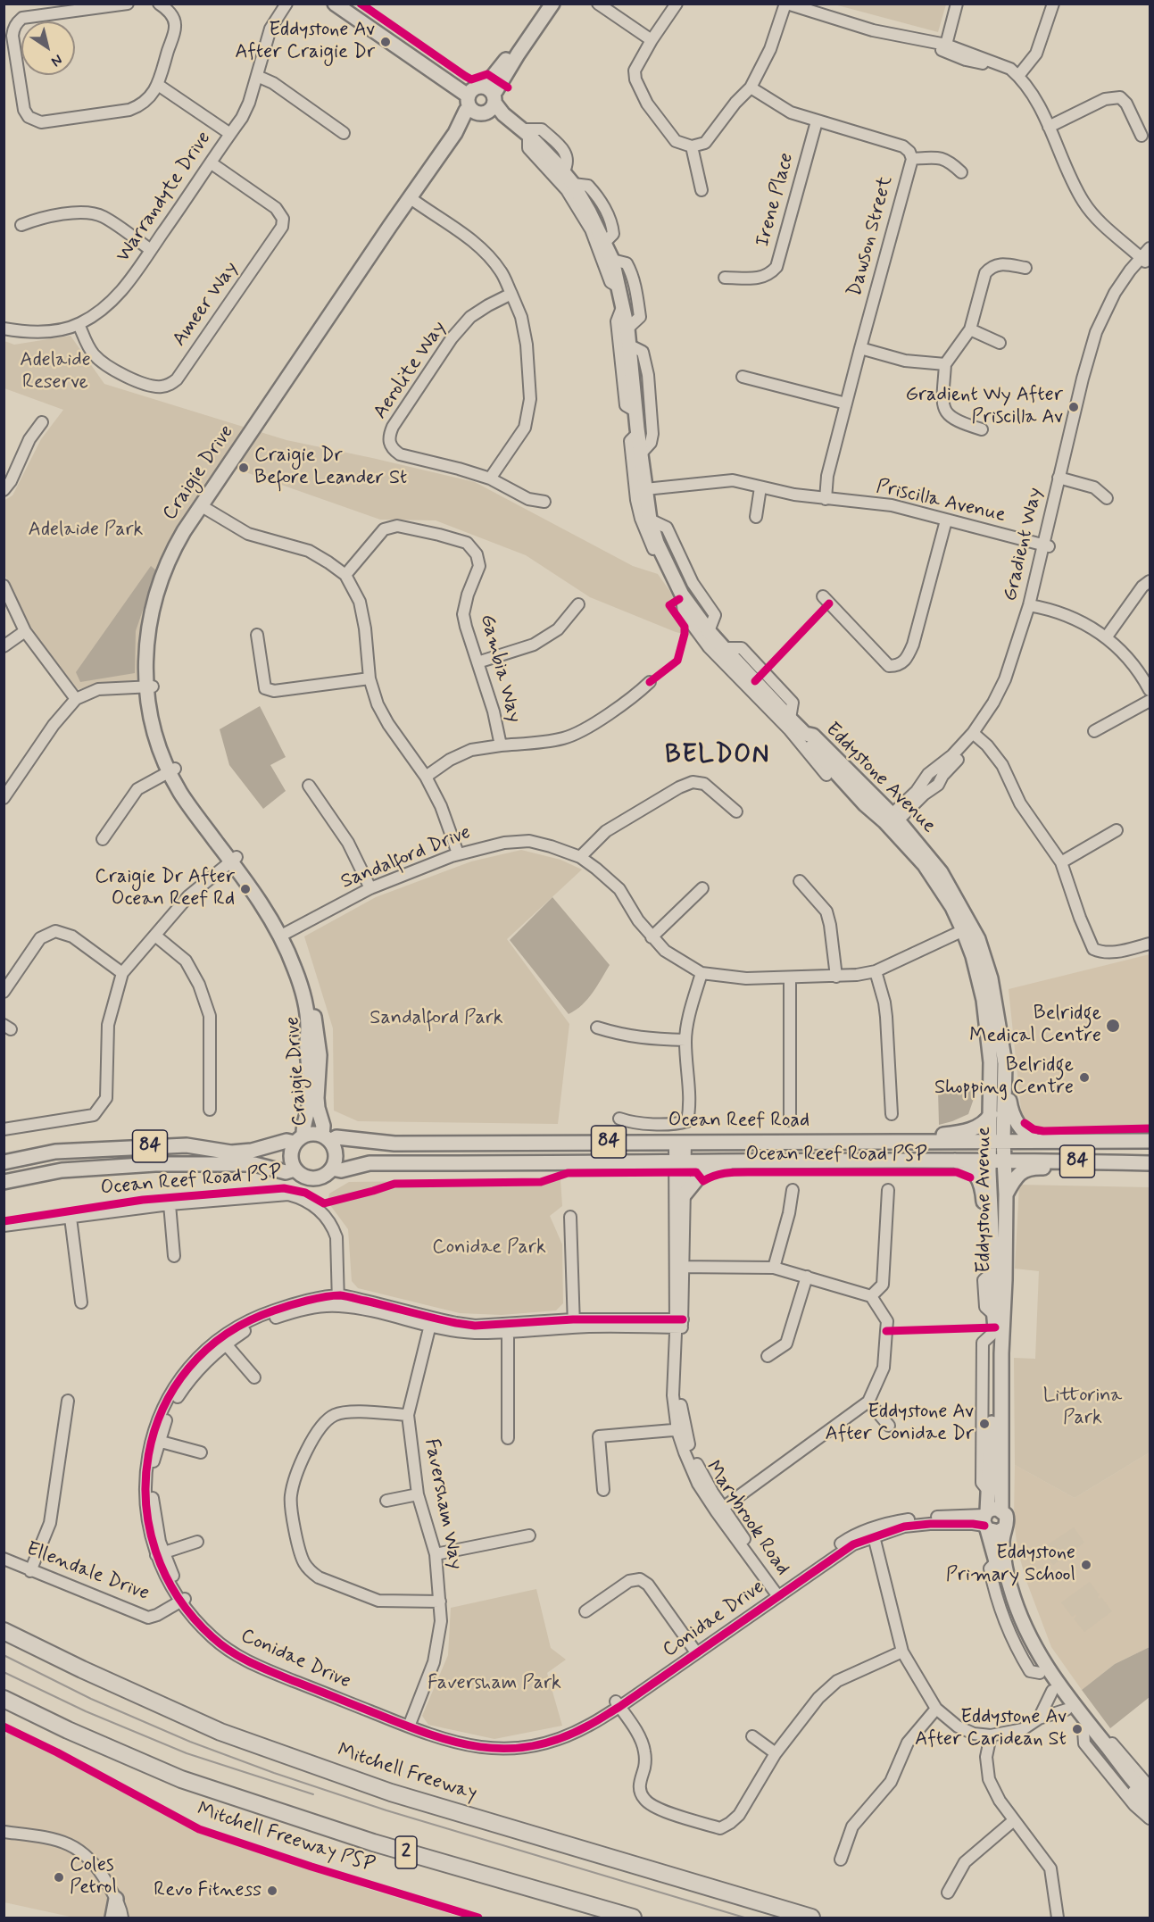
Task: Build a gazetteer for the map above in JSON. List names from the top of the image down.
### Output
{
  "streets": {
    "highway": ["Mitchell Freeway", "2"],
    "main road": [
      "Craigie Drive",
      "Eddystone Avenue",
      "Ocean Reef Road",
      "84"
    ],
    "street": [
      "Warrandyte Drive",
      "Irene Place",
      "Dawson Street",
      "Ameer Way",
      "Aerolite Way",
      "Priscilla Avenue",
      "Gradient Way",
      "Gambia Way",
      "Sandalford Drive",
      "Faversham Way",
      "Marybrook Road",
      "Ellendale Drive",
      "Conidae Drive"
    ],
    "cycle path": ["Ocean Reef Road PSP", "Mitchell Freeway PSP"]
  },
  "crossings": [
    ["Warrandyte Drive", "Ameer Way"],
    ["Irene Place", "Dawson Street"],
    ["Dawson Street", "Priscilla Avenue"],
    ["Craigie Drive", "Eddystone Avenue"],
    ["Craigie Drive", "Sandalford Drive"],
    ["Craigie Drive", "Ocean Reef Road"],
    ["Craigie Drive", "84"],
    ["Priscilla Avenue", "Gradient Way"],
    ["Priscilla Avenue", "Eddystone Avenue"],
    ["Gradient Way", "Eddystone Avenue"],
    ["Eddystone Avenue", "Sandalford Drive"],
    ["Eddystone Avenue", "Ocean Reef Road"],
    ["Eddystone Avenue", "Conidae Drive"],
    ["Ocean Reef Road", "84"],
    ["Ocean Reef Road", "Marybrook Road"],
    ["Faversham Way", "Conidae Drive"],
    ["Marybrook Road", "Conidae Drive"],
    ["Ellendale Drive", "Conidae Drive"]
  ],
  "districts": ["BELDON"],
  "parks": [
    "Adelaide Reserve",
    "Adelaide Park",
    "Sandalford Park",
    "Conidae Park",
    "Littorina Park",
    "Faversham Park"
  ],
  "places": [
    "Eddystone Av After Craigie Dr",
    "Gradient Wy After Priscilla Av",
    "Craigie Dr Before Leander St",
    "Craigie Dr After Ocean Reef Rd",
    "Belridge Medical Centre",
    "Belridge Shopping Centre",
    "Eddystone Av After Conidae Dr",
    "Eddystone Primary School",
    "Eddystone Av After Caridean St",
    "Coles Petrol",
    "Revo Fitness"
  ],
  "north": "bottom right"
}
